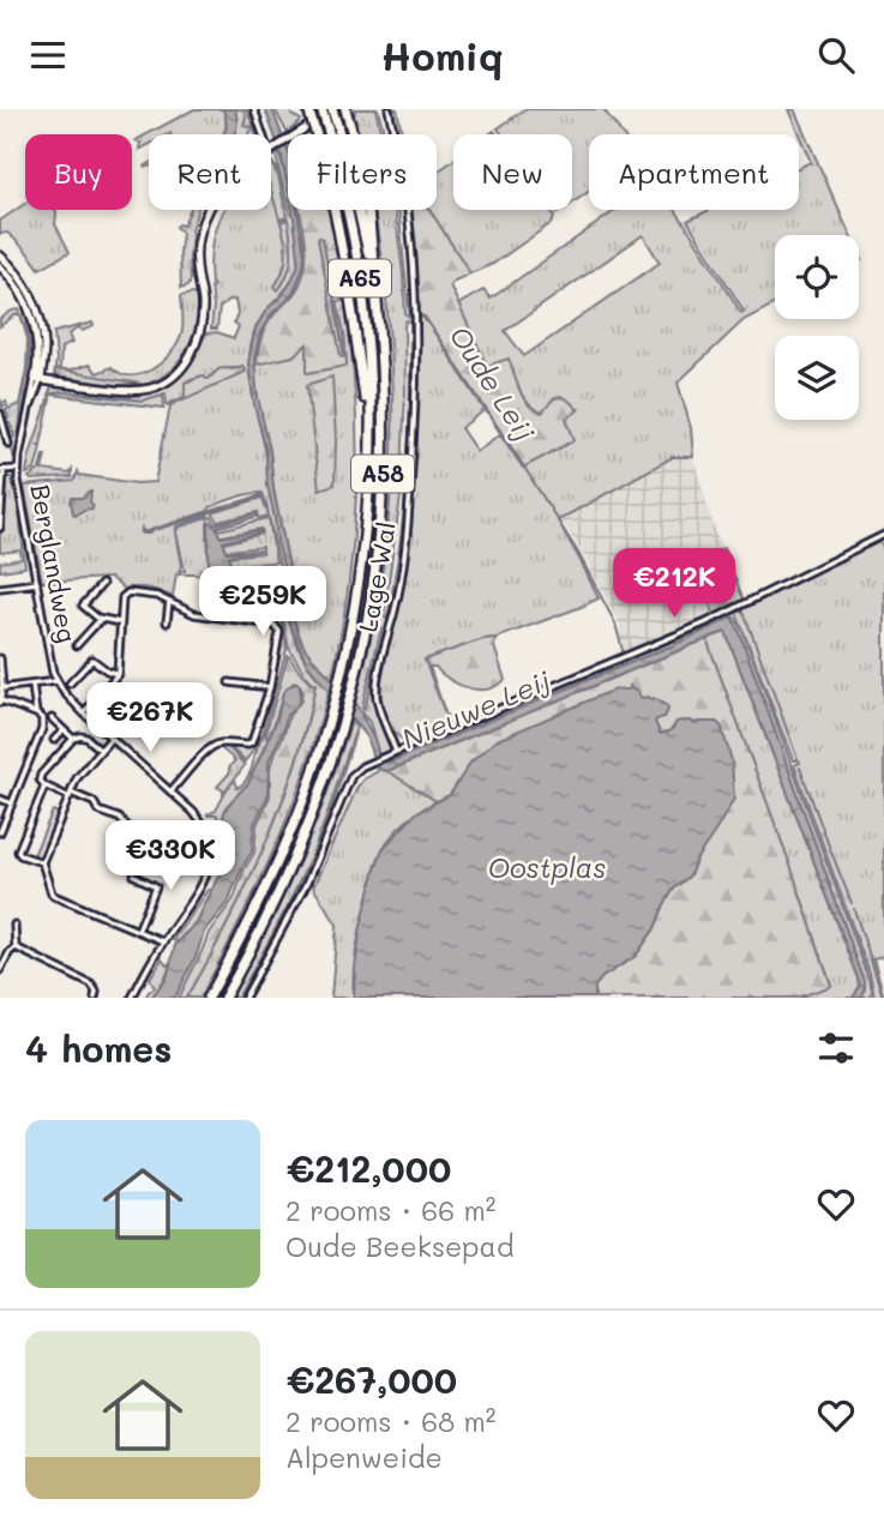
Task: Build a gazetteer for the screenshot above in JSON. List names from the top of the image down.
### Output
{
  "streets": {
    "highway": ["A65", "A58"],
    "street": ["Berglandweg", "Lage Wal"]
  },
  "crossings": [
    ["A65", "A58"]
  ],
  "water": ["Oude Leij", "Nieuwe Leij", "Oostplas"],
  "page": {
    "header": "Homiq",
    "chip": [
      "Buy",
      "Rent",
      "Filters",
      "New",
      "Apartment"
    ],
    "price": [
      "€212K",
      "€259K",
      "€267K",
      "€330K"
    ],
    "heading": "4 homes",
    "list": [
      {
        "name": "€212,000",
        "note": "2 rooms · 66 m² · Oude Beeksepad"
      },
      {
        "name": "€267,000",
        "note": "2 rooms · 68 m² · Alpenweide"
      }
    ]
  }
}
